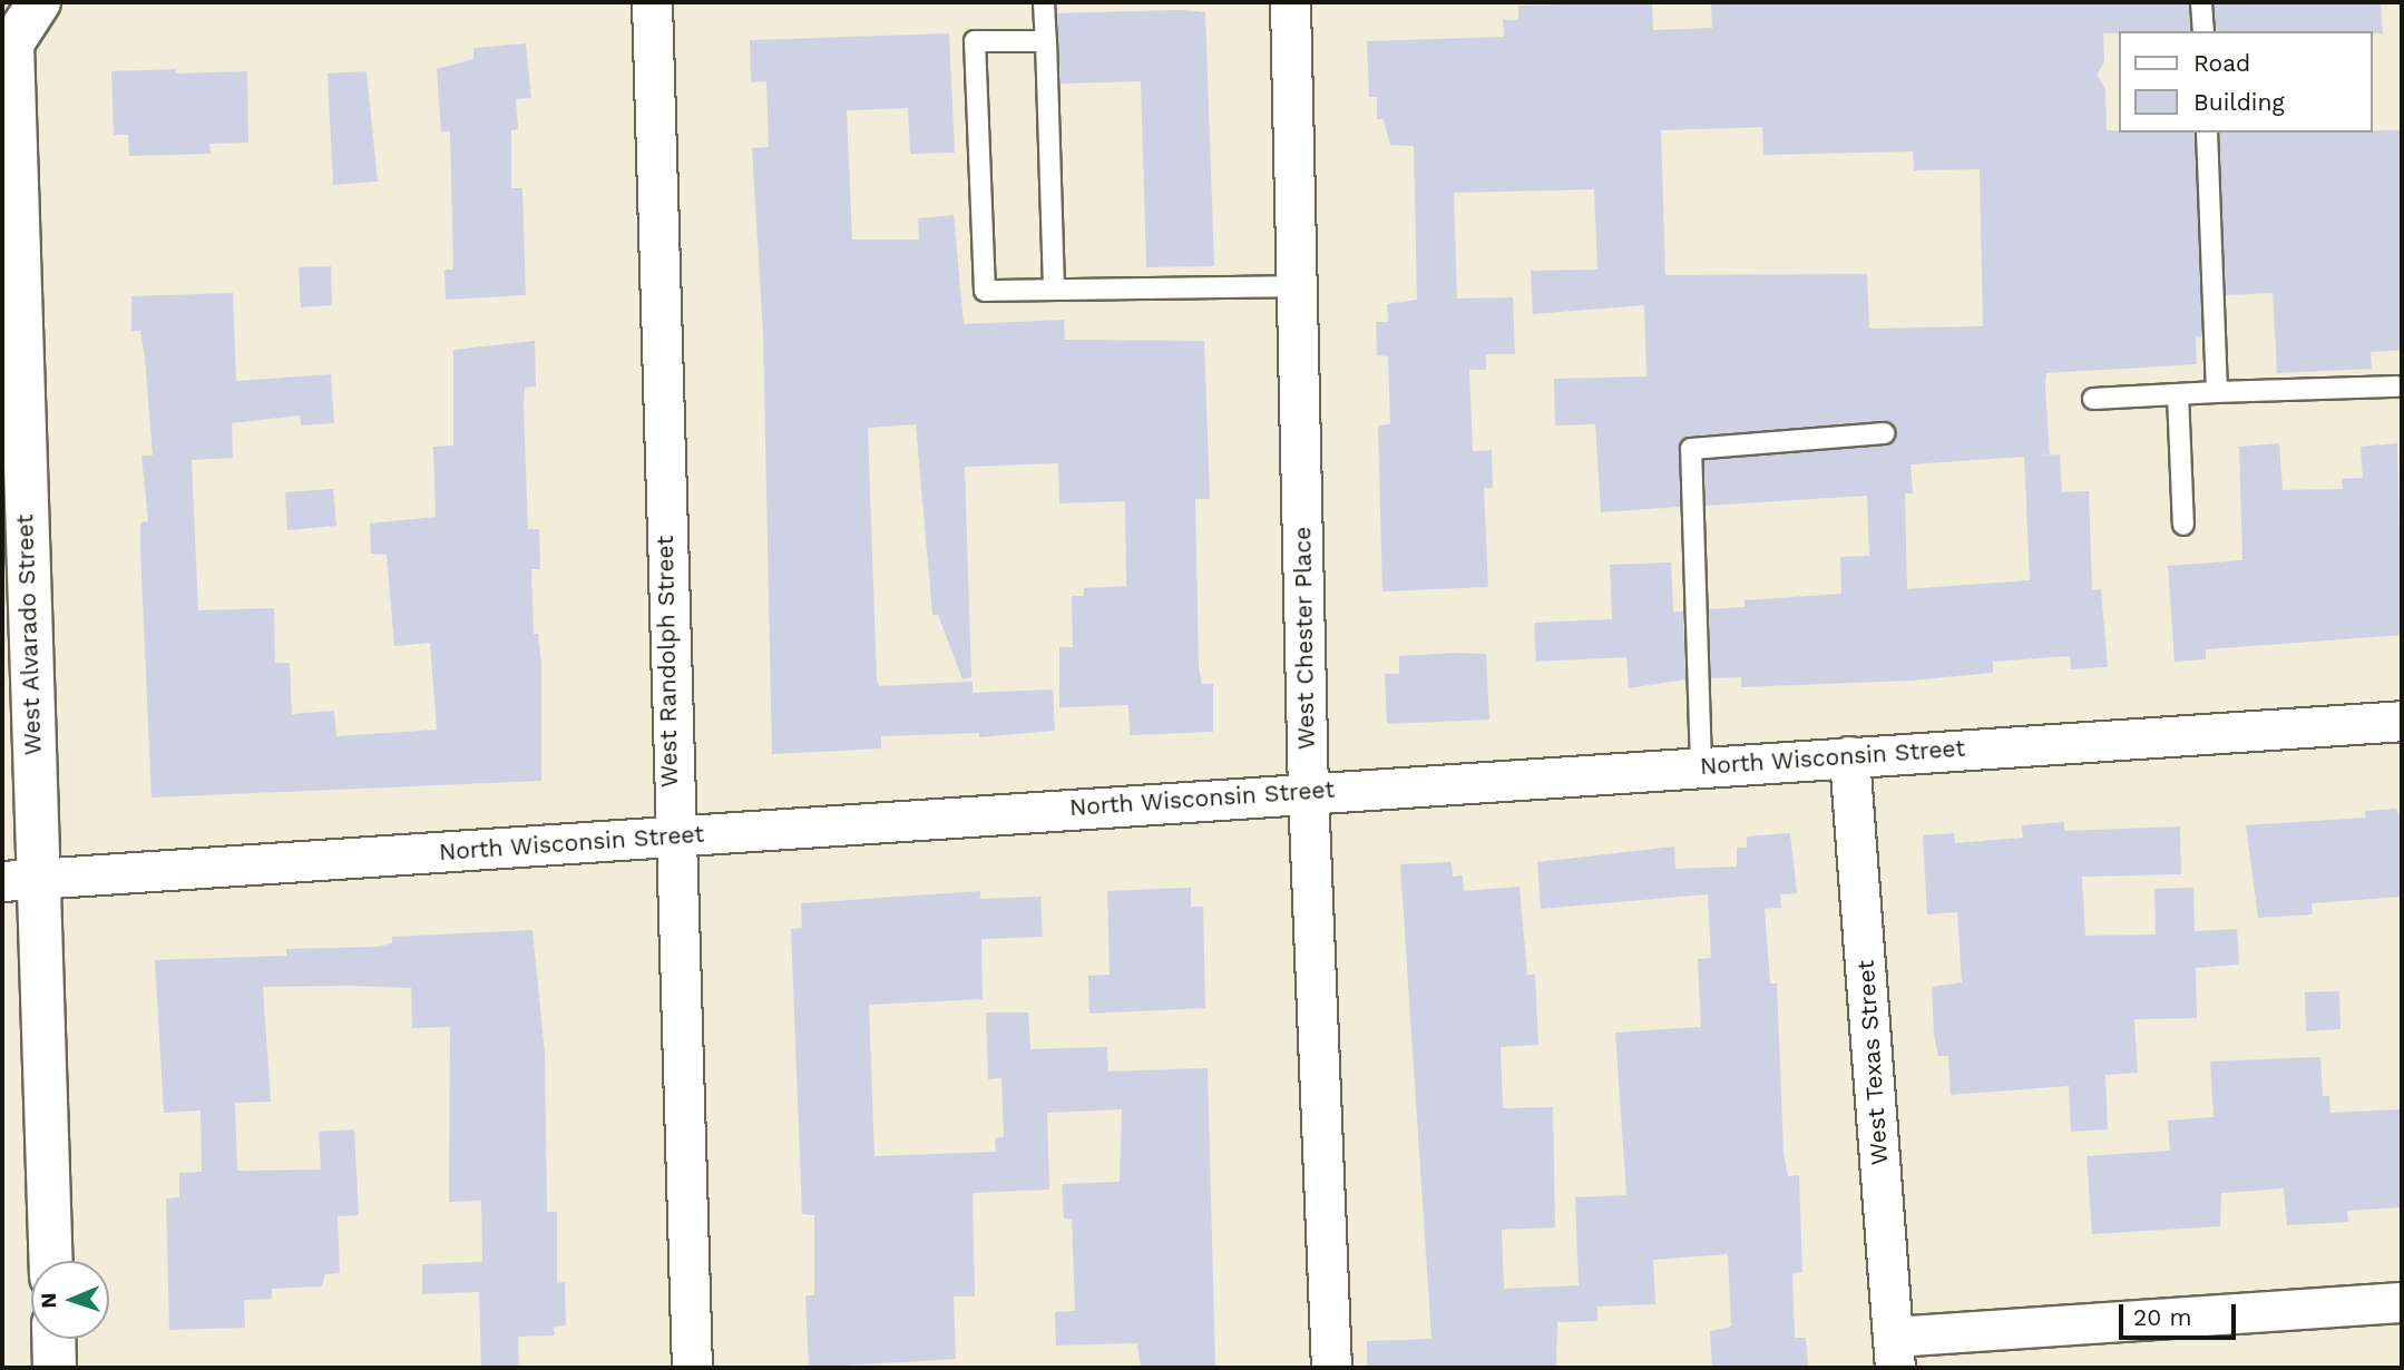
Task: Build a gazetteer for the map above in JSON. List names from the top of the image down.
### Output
{
  "streets": {
    "street": [
      "West Alvarado Street",
      "West Chester Place",
      "West Randolph Street",
      "North Wisconsin Street",
      "West Texas Street"
    ]
  },
  "crossings": [
    ["West Alvarado Street", "North Wisconsin Street"],
    ["West Chester Place", "North Wisconsin Street"],
    ["West Randolph Street", "North Wisconsin Street"],
    ["North Wisconsin Street", "West Texas Street"]
  ],
  "legend": ["Road", "Building"],
  "scale_bar": "20 m",
  "north": "left"
}
